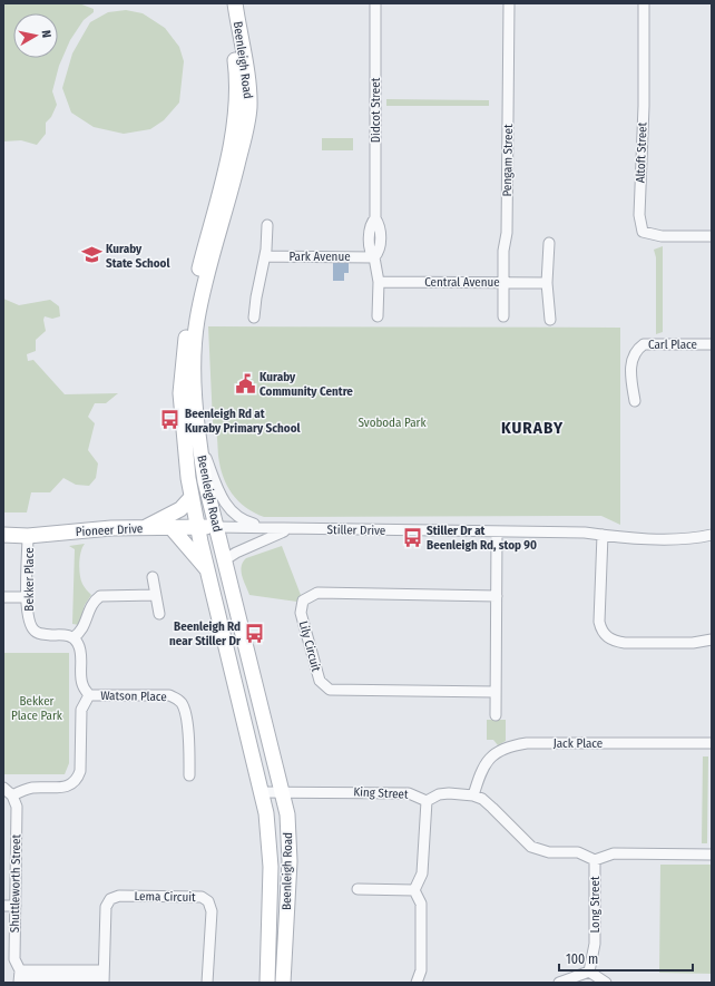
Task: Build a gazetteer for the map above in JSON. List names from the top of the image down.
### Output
{
  "streets": {
    "main road": ["Beenleigh Road", "Pioneer Drive"],
    "street": [
      "Didcot Street",
      "Altoft Street",
      "Pengam Street",
      "Park Avenue",
      "Central Avenue",
      "Carl Place",
      "Stiller Drive",
      "Bekker Place",
      "Lily Circuit",
      "Watson Place",
      "Jack Place",
      "King Street",
      "Shuttleworth Street",
      "Lema Circuit",
      "Long Street"
    ]
  },
  "crossings": [
    ["Beenleigh Road", "Pioneer Drive"],
    ["Beenleigh Road", "Stiller Drive"],
    ["Beenleigh Road", "King Street"],
    ["Didcot Street", "Park Avenue"],
    ["Didcot Street", "Central Avenue"],
    ["Pengam Street", "Central Avenue"],
    ["Pioneer Drive", "Stiller Drive"],
    ["Pioneer Drive", "Bekker Place"],
    ["Jack Place", "King Street"],
    ["King Street", "Long Street"],
    ["Shuttleworth Street", "Lema Circuit"]
  ],
  "districts": ["KURABY"],
  "parks": ["Svoboda Park", "Bekker Place Park"],
  "places": {
    "school or university": ["Kuraby State School"],
    "public building": ["Kuraby Community Centre"],
    "bus stop": ["Beenleigh Rd at Kuraby Primary School", "Stiller Dr at Beenleigh Rd, stop 90", "Beenleigh Rd near Stiller Dr"]
  },
  "scale_bar": "100 m",
  "north": "right"
}
